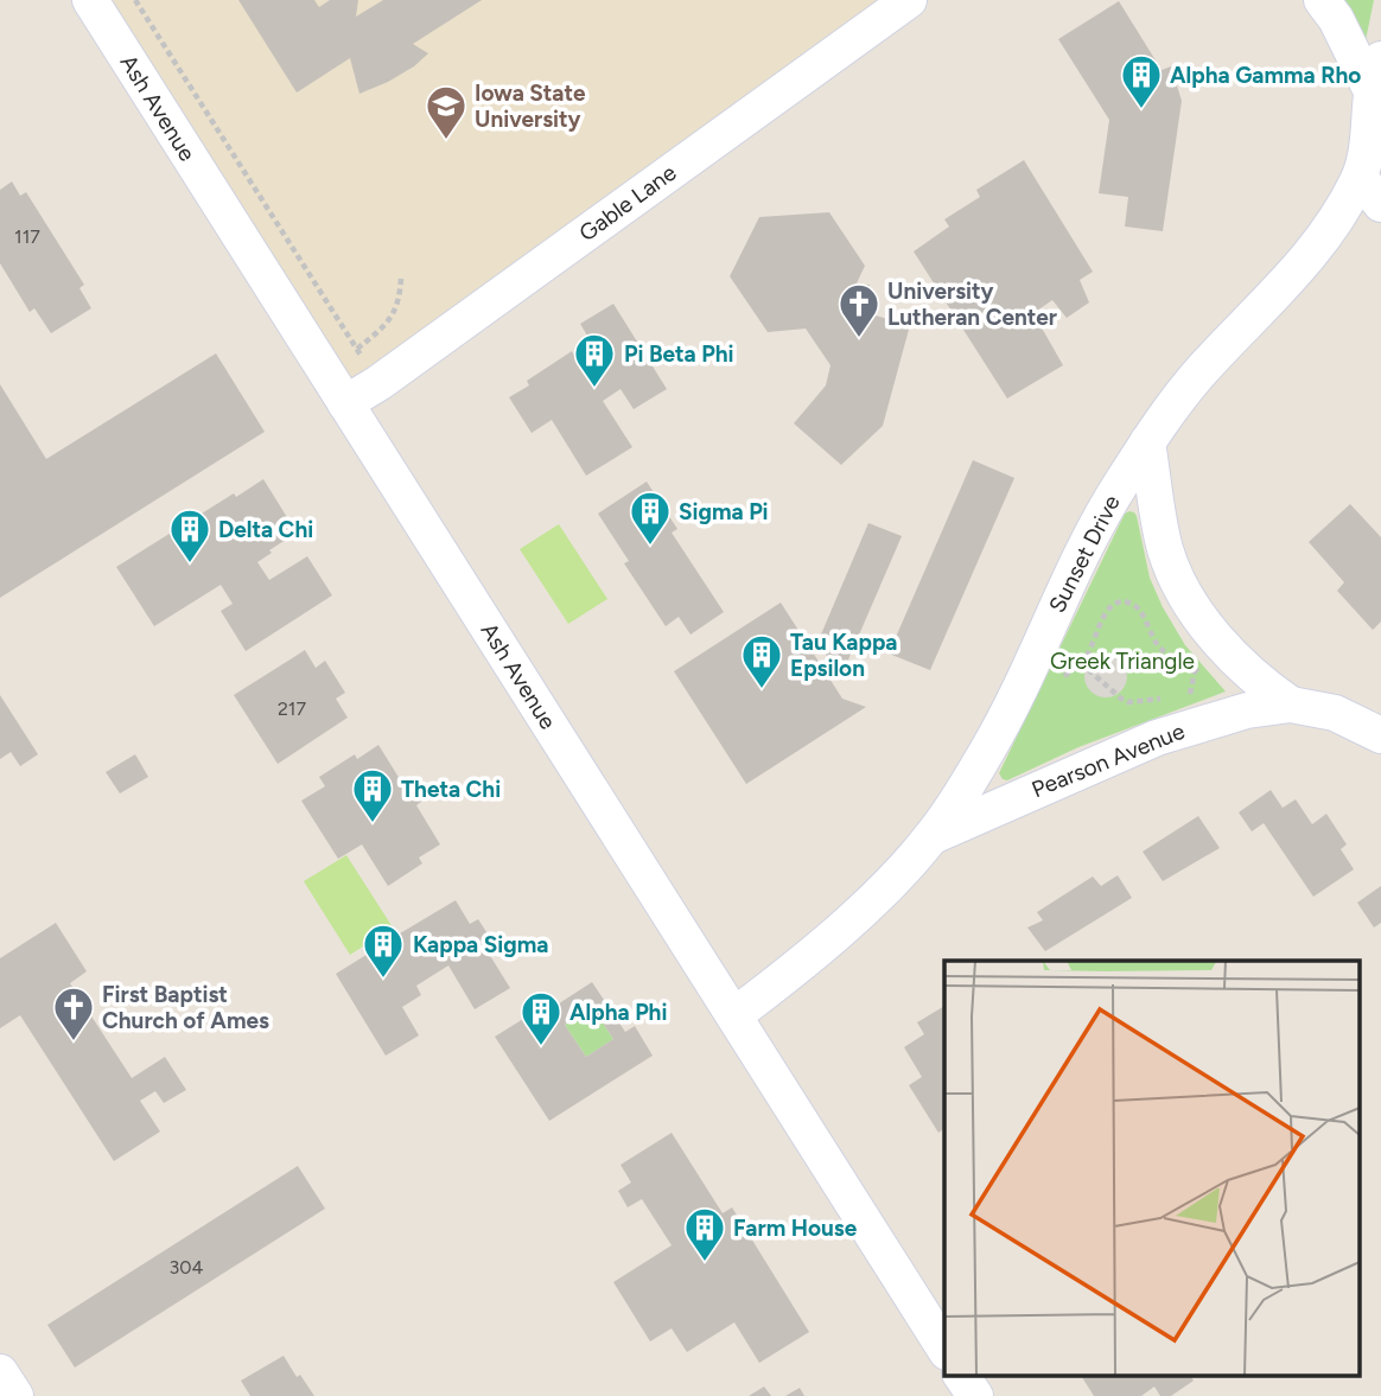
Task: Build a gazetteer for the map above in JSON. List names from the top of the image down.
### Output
{
  "streets": {
    "street": [
      "Ash Avenue",
      "Gable Lane",
      "Sunset Drive",
      "Pearson Avenue"
    ]
  },
  "crossings": [
    ["Ash Avenue", "Gable Lane"],
    ["Ash Avenue", "Sunset Drive"],
    ["Sunset Drive", "Pearson Avenue"]
  ],
  "parks": ["Greek Triangle"],
  "places": {
    "building": [
      "Alpha Gamma Rho",
      "Pi Beta Phi",
      "Sigma Pi",
      "Delta Chi",
      "Tau Kappa Epsilon",
      "Theta Chi",
      "Kappa Sigma",
      "Alpha Phi",
      "Farm House"
    ],
    "school or university": ["Iowa State University"],
    "church": ["University Lutheran Center", "First Baptist Church of Ames"]
  },
  "house_numbers": ["117", "217", "304"]
}
